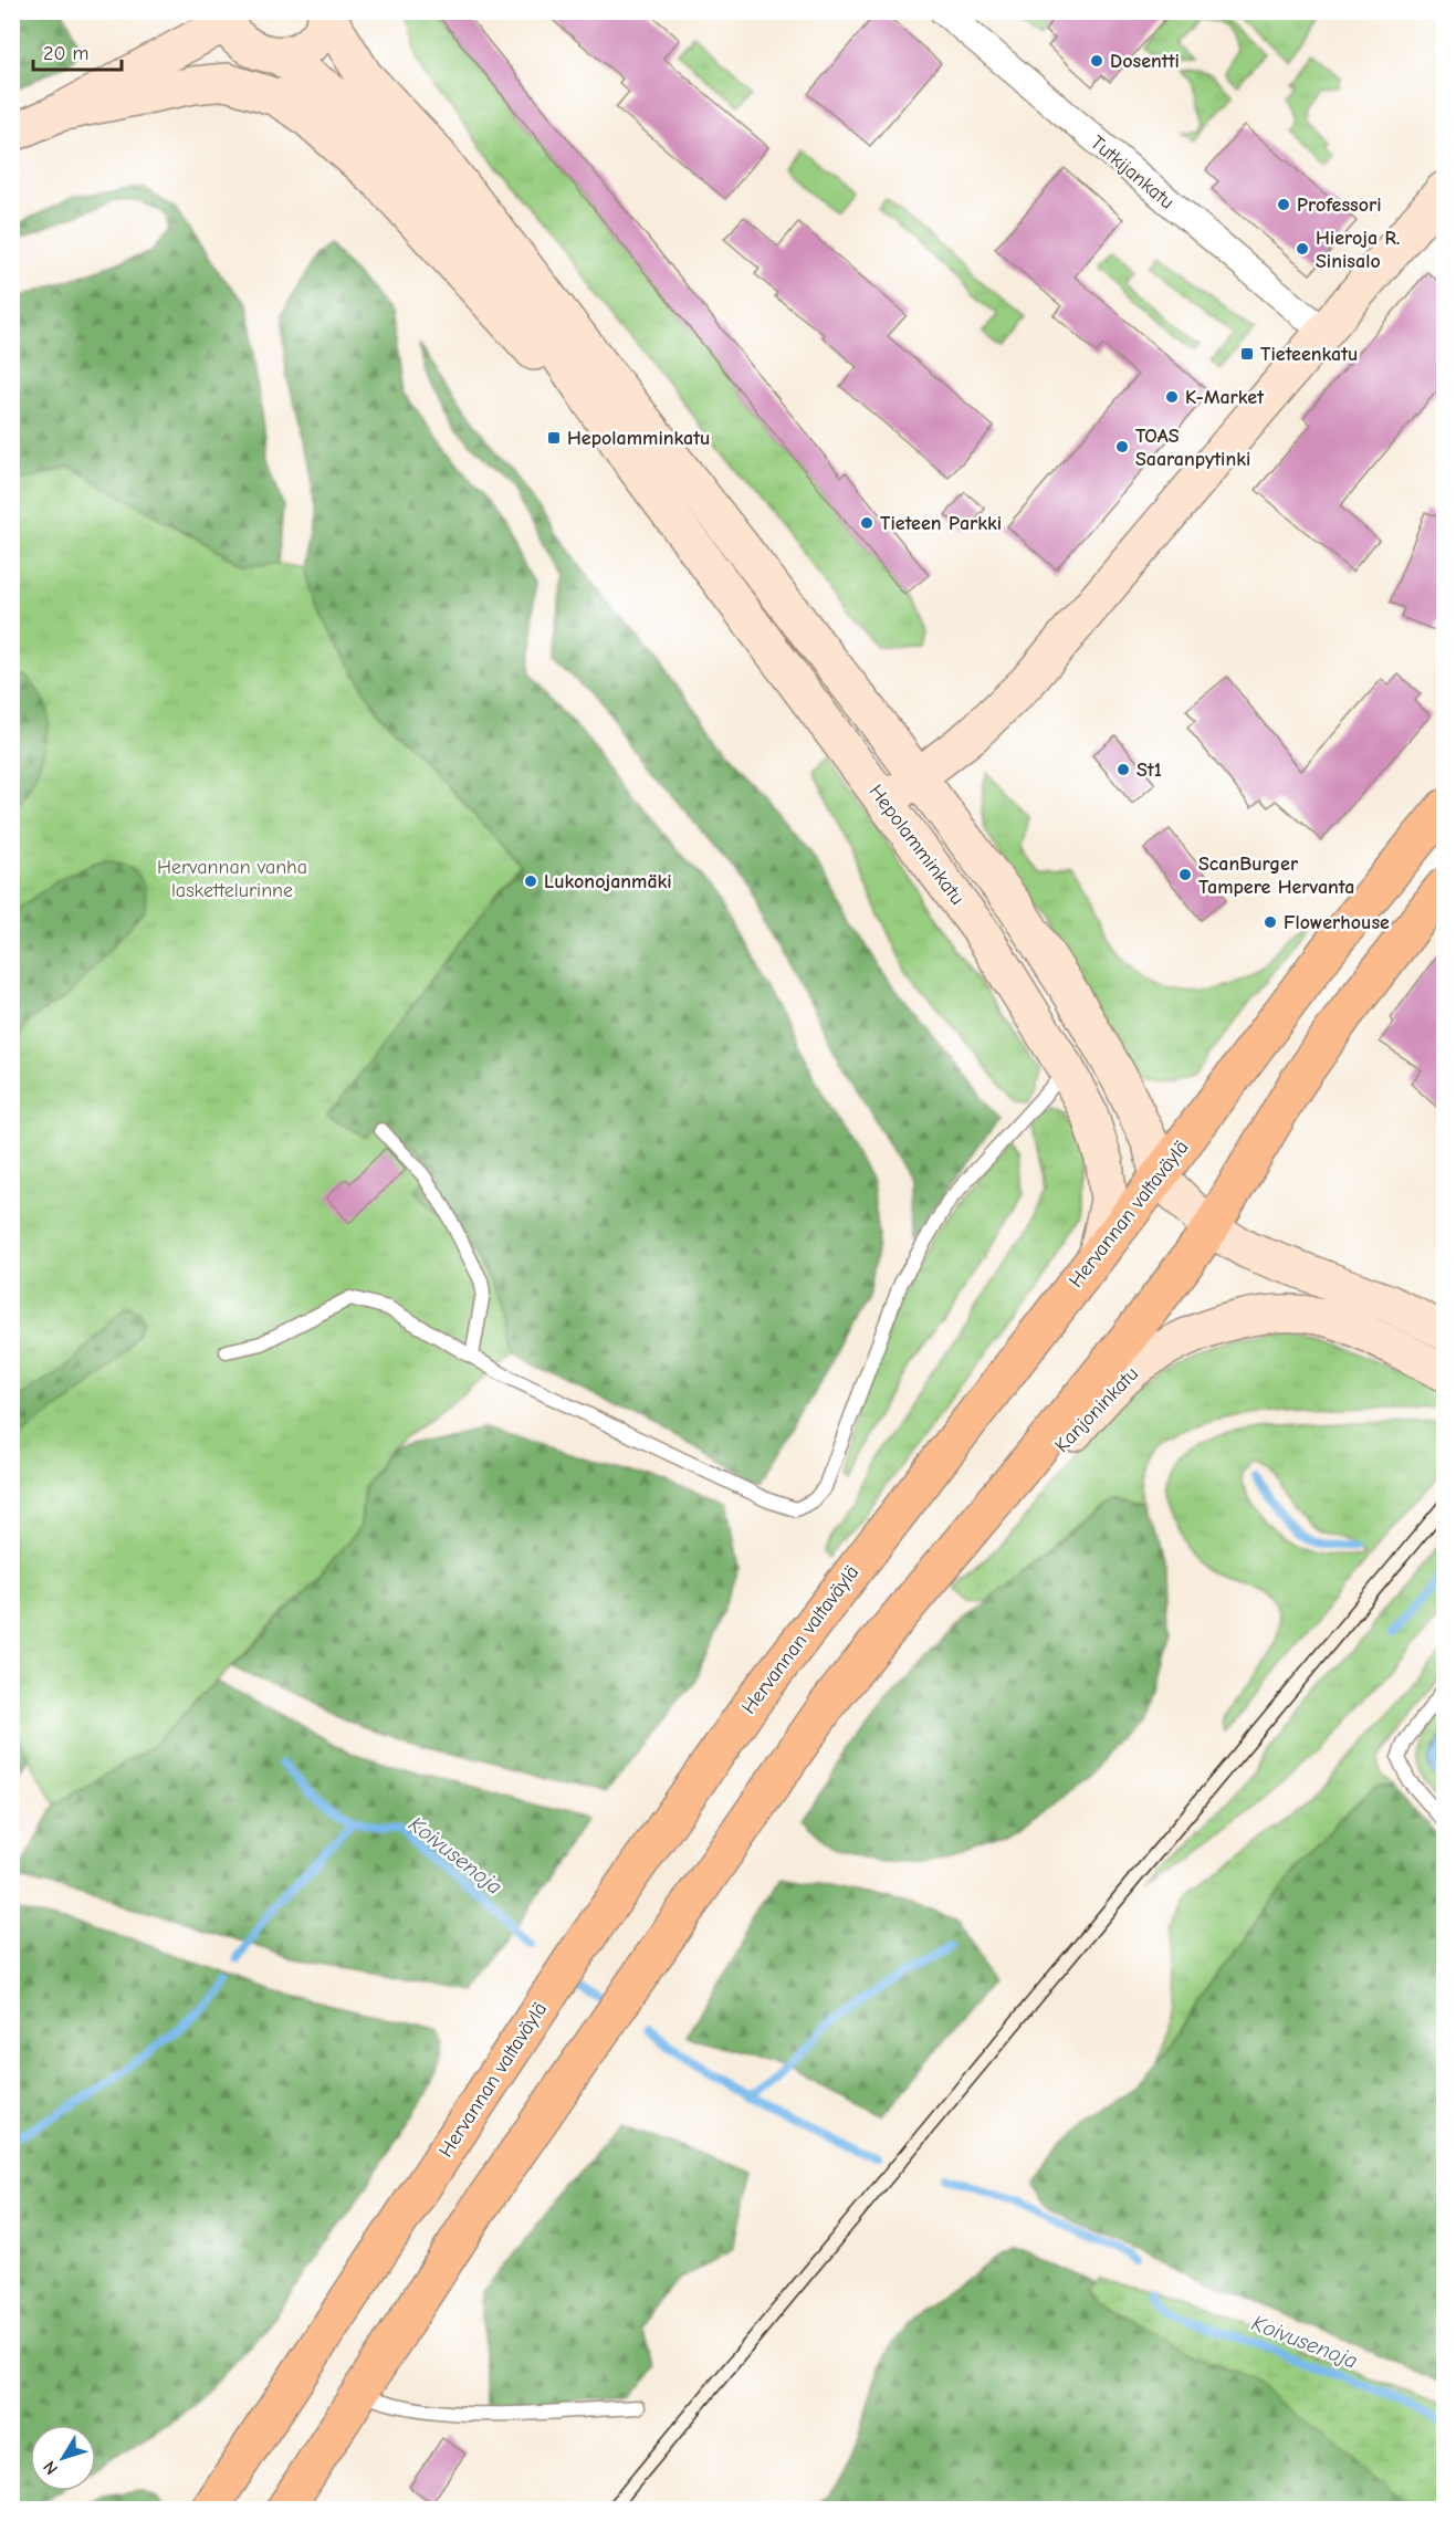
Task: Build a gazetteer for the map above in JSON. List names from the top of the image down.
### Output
{
  "streets": {
    "main road": ["Hepolamminkatu", "Hervannan valtaväylä", "Kanjoninkatu"],
    "street": ["Tutkijankatu"]
  },
  "crossings": [
    ["Hepolamminkatu", "Hervannan valtaväylä"]
  ],
  "water": ["Koivusenoja"],
  "parks": ["Hervannan vanha laskettelurinne"],
  "places": {
    "other": [
      "Dosentti",
      "Professori",
      "Hieroja R. Sinisalo",
      "K-Market",
      "TOAS Saaranpytinki",
      "Tieteen Parkki",
      "St1",
      "ScanBurger Tampere Hervanta",
      "Lukonojanmäki",
      "Flowerhouse"
    ],
    "transit": ["Tieteenkatu", "Hepolamminkatu"]
  },
  "scale_bar": "20 m",
  "north": "bottom left"
}
